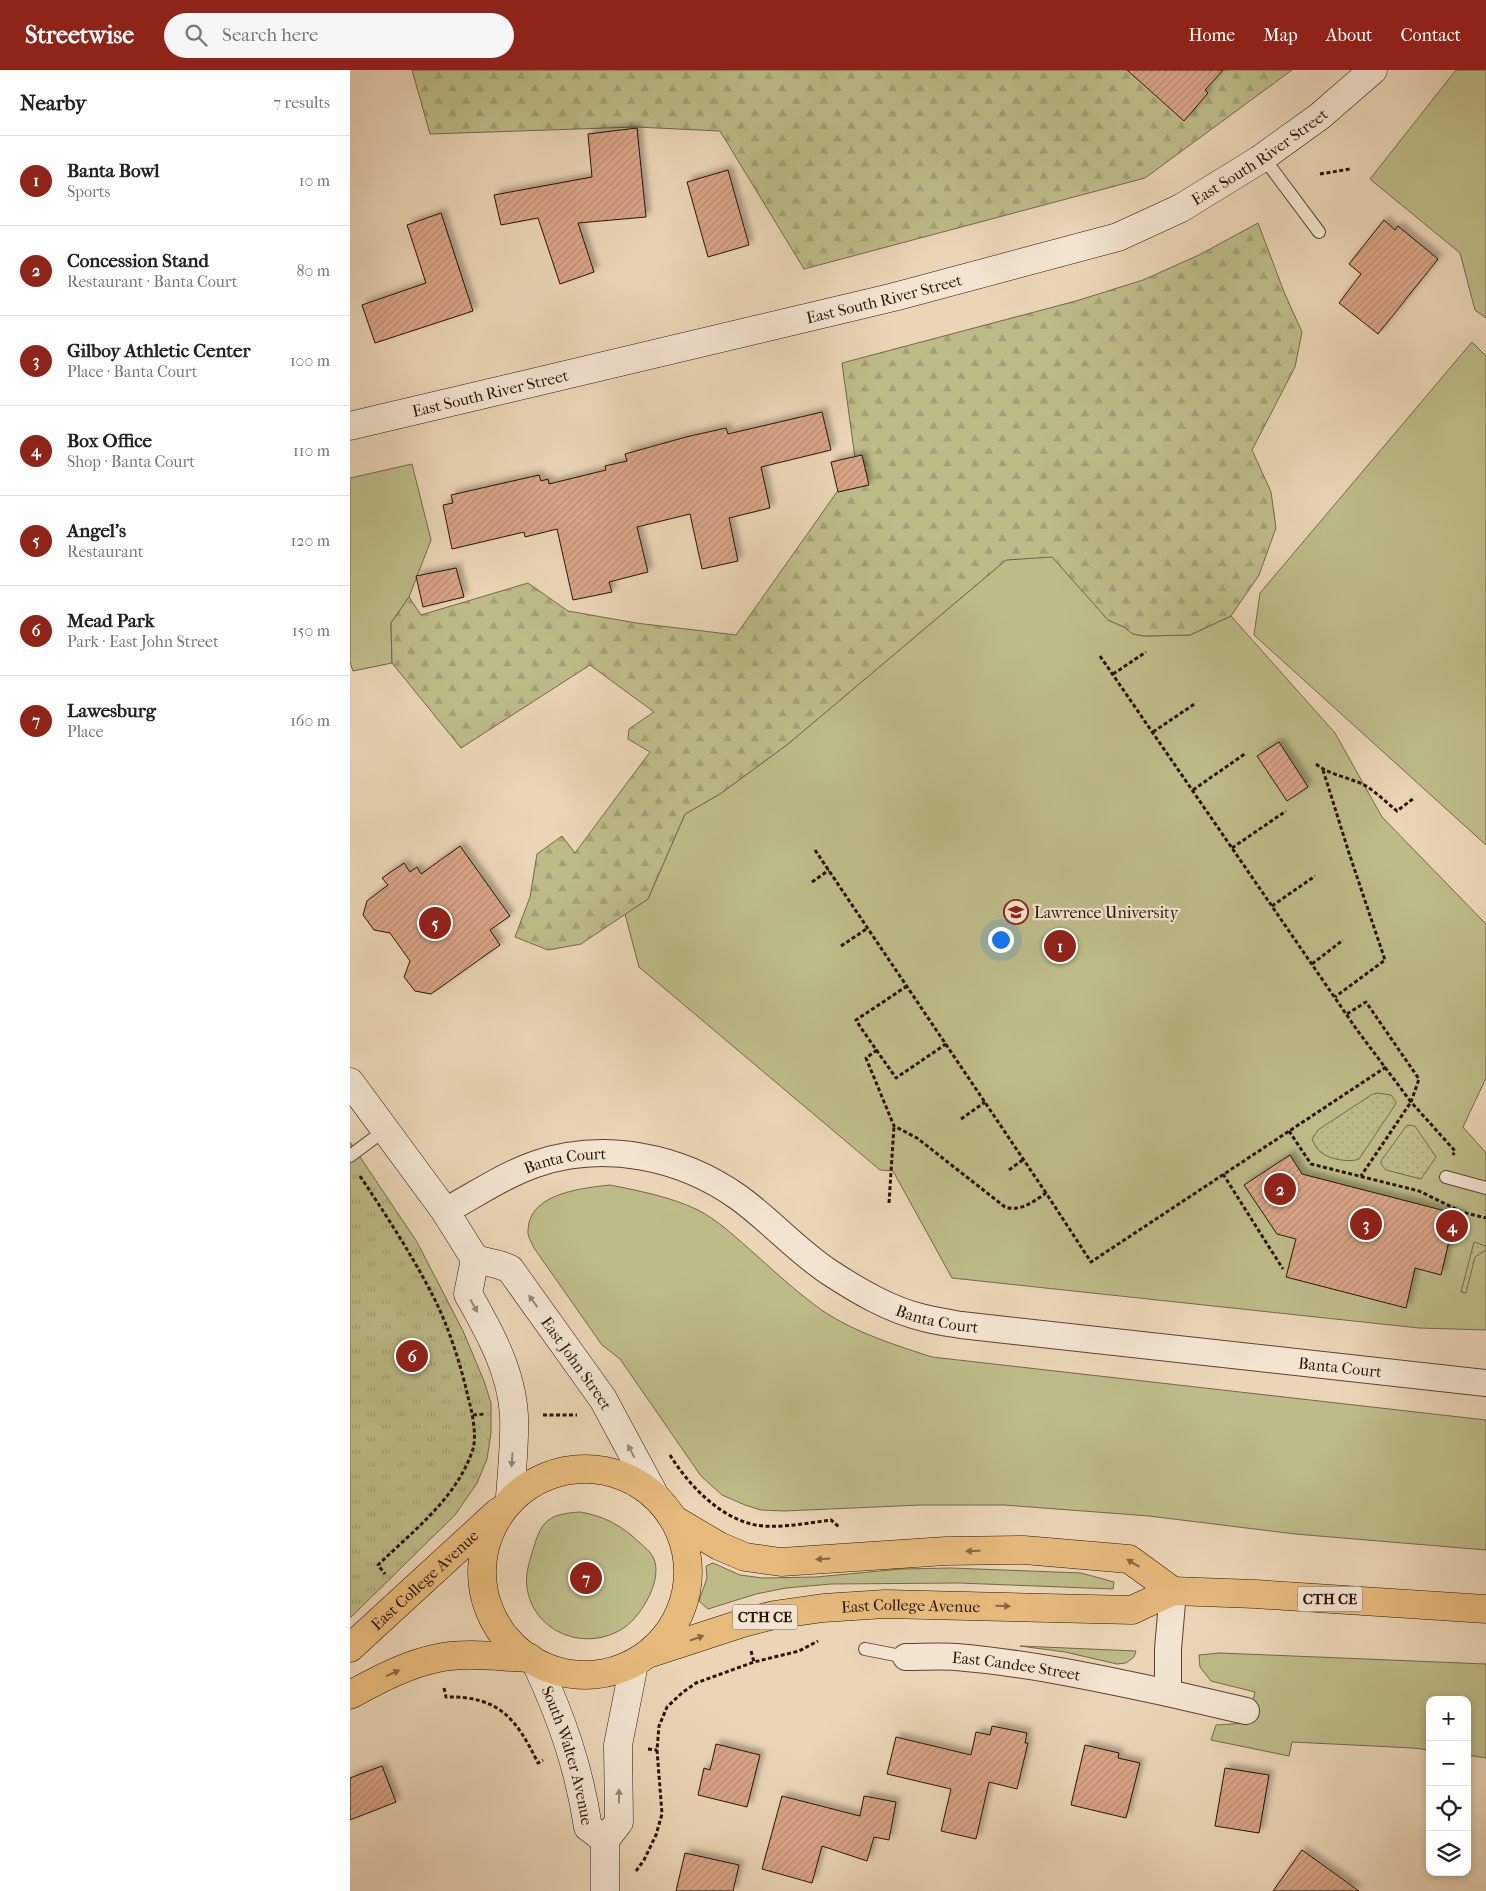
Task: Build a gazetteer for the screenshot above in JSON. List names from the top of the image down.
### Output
{
  "streets": {
    "main road": ["East College Avenue", "CTH CE"],
    "street": [
      "East South River Street",
      "Banta Court",
      "East John Street",
      "East Candee Street",
      "South Walter Avenue"
    ]
  },
  "crossings": [
    ["East John Street", "East College Avenue"],
    ["East College Avenue", "South Walter Avenue"]
  ],
  "one_way": ["East John Street", "South Walter Avenue"],
  "places": {
    "school or university": ["Lawrence University"]
  },
  "page": {
    "header": "Streetwise",
    "search": "Search here",
    "nav": [
      "Home",
      "Map",
      "About",
      "Contact"
    ],
    "heading": ["Nearby", "7 results"],
    "list": [
      {
        "mark": "1",
        "name": "Banta Bowl",
        "note": "Sports",
        "value": "10 m"
      },
      {
        "mark": "2",
        "name": "Concession Stand",
        "note": "Restaurant · Banta Court",
        "value": "80 m"
      },
      {
        "mark": "3",
        "name": "Gilboy Athletic Center",
        "note": "Place · Banta Court",
        "value": "100 m"
      },
      {
        "mark": "4",
        "name": "Box Office",
        "note": "Shop · Banta Court",
        "value": "110 m"
      },
      {
        "mark": "5",
        "name": "Angel's",
        "note": "Restaurant",
        "value": "120 m"
      },
      {
        "mark": "6",
        "name": "Mead Park",
        "note": "Park · East John Street",
        "value": "150 m"
      },
      {
        "mark": "7",
        "name": "Lawesburg",
        "note": "Place",
        "value": "160 m"
      }
    ],
    "pins": [
      "5",
      "1",
      "2",
      "3",
      "4",
      "6",
      "7"
    ],
    "map_buttons": ["+", "−"]
  }
}
